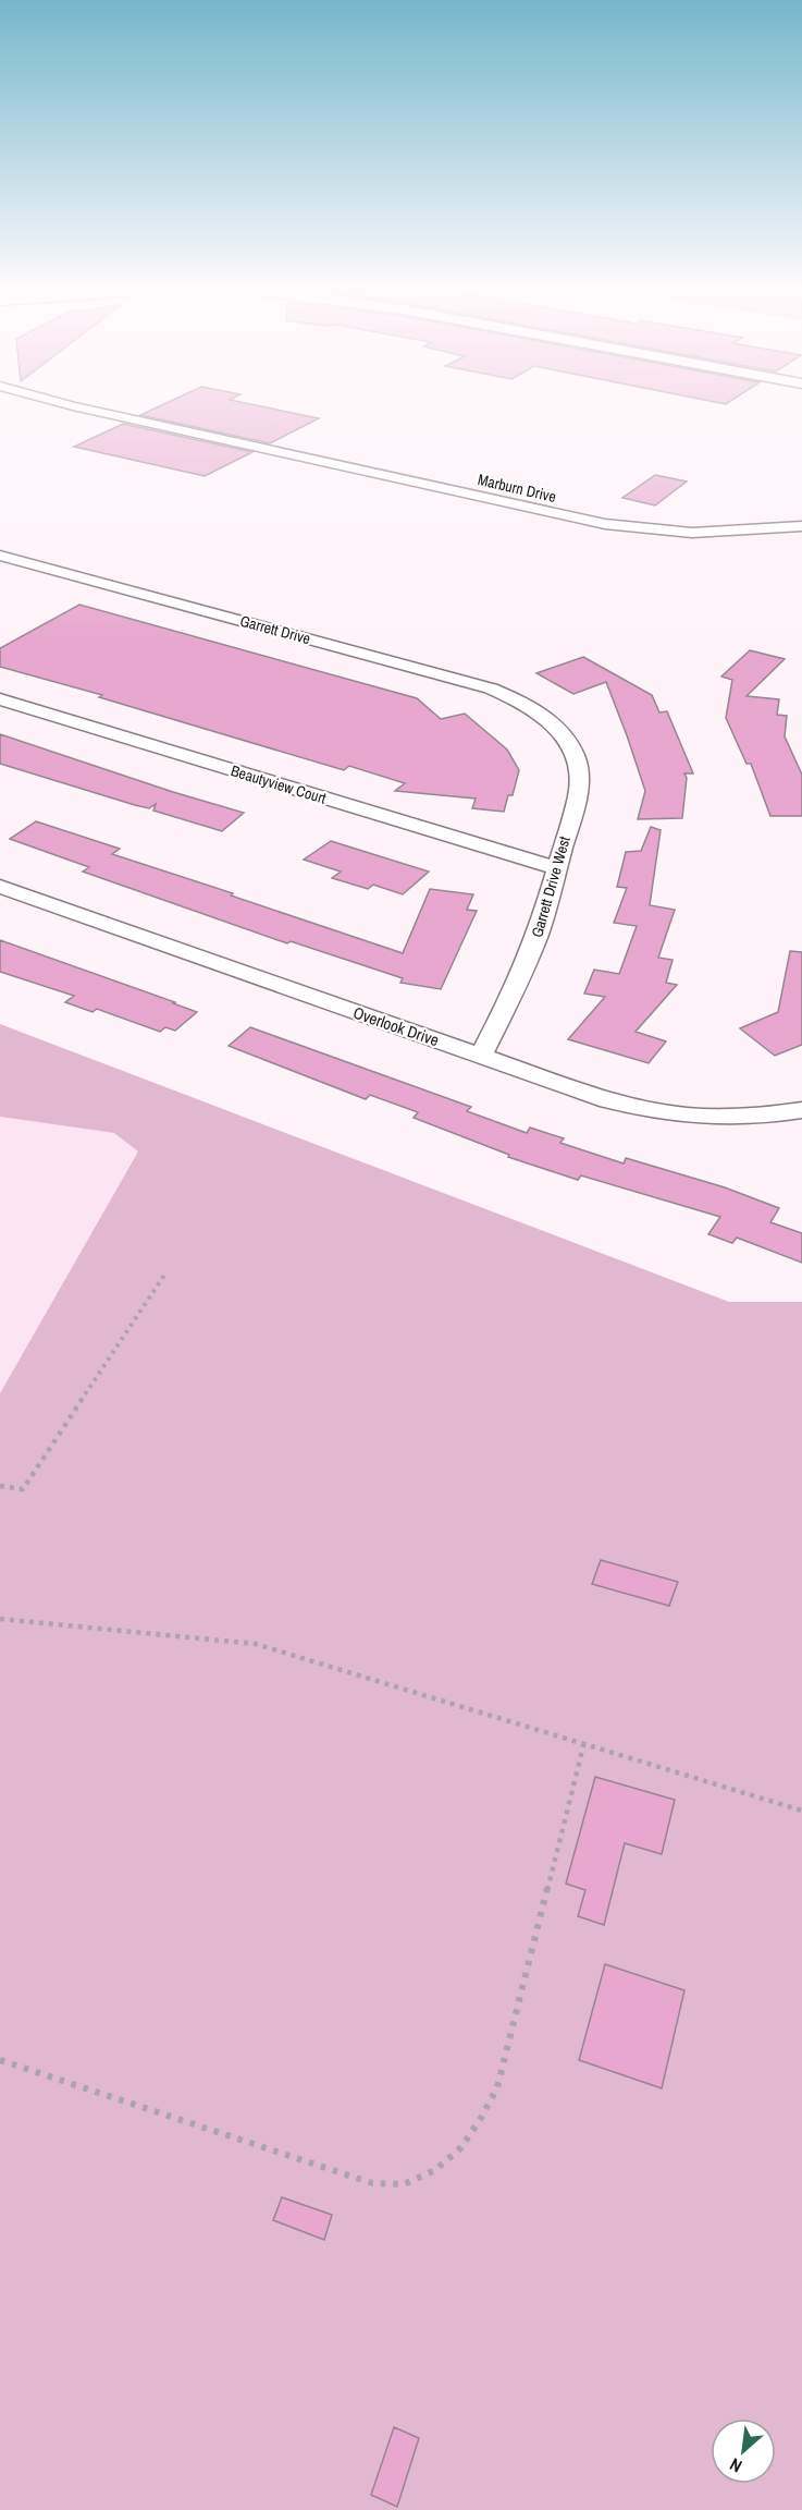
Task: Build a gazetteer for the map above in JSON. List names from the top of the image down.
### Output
{
  "streets": {
    "street": [
      "Marburn Drive",
      "Garrett Drive",
      "Beautyview Court",
      "Garrett Drive West",
      "Overlook Drive"
    ]
  },
  "crossings": [
    ["Garrett Drive", "Garrett Drive West"],
    ["Beautyview Court", "Garrett Drive West"],
    ["Garrett Drive West", "Overlook Drive"]
  ],
  "north": "bottom left"
}
